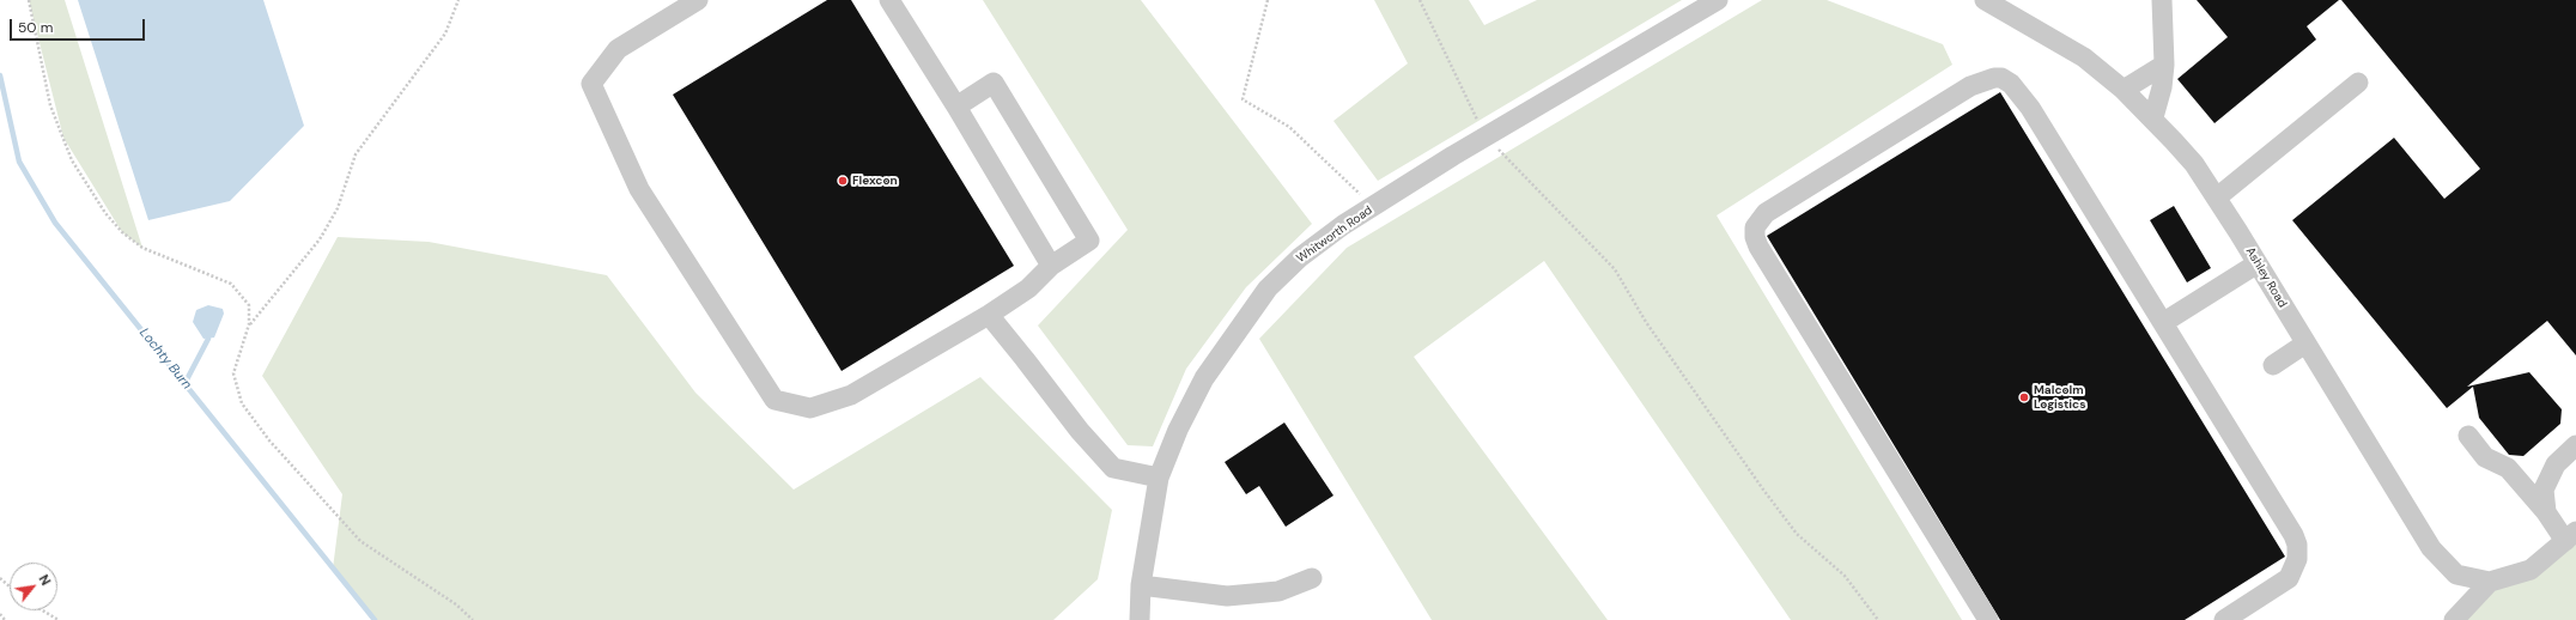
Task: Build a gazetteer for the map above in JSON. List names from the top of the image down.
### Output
{
  "streets": {
    "street": ["Whitworth Road", "Ashley Road"]
  },
  "water": ["Lochty Burn"],
  "places": ["Flexcon", "Malcolm Logistics"],
  "scale_bar": "50 m",
  "north": "top right"
}
